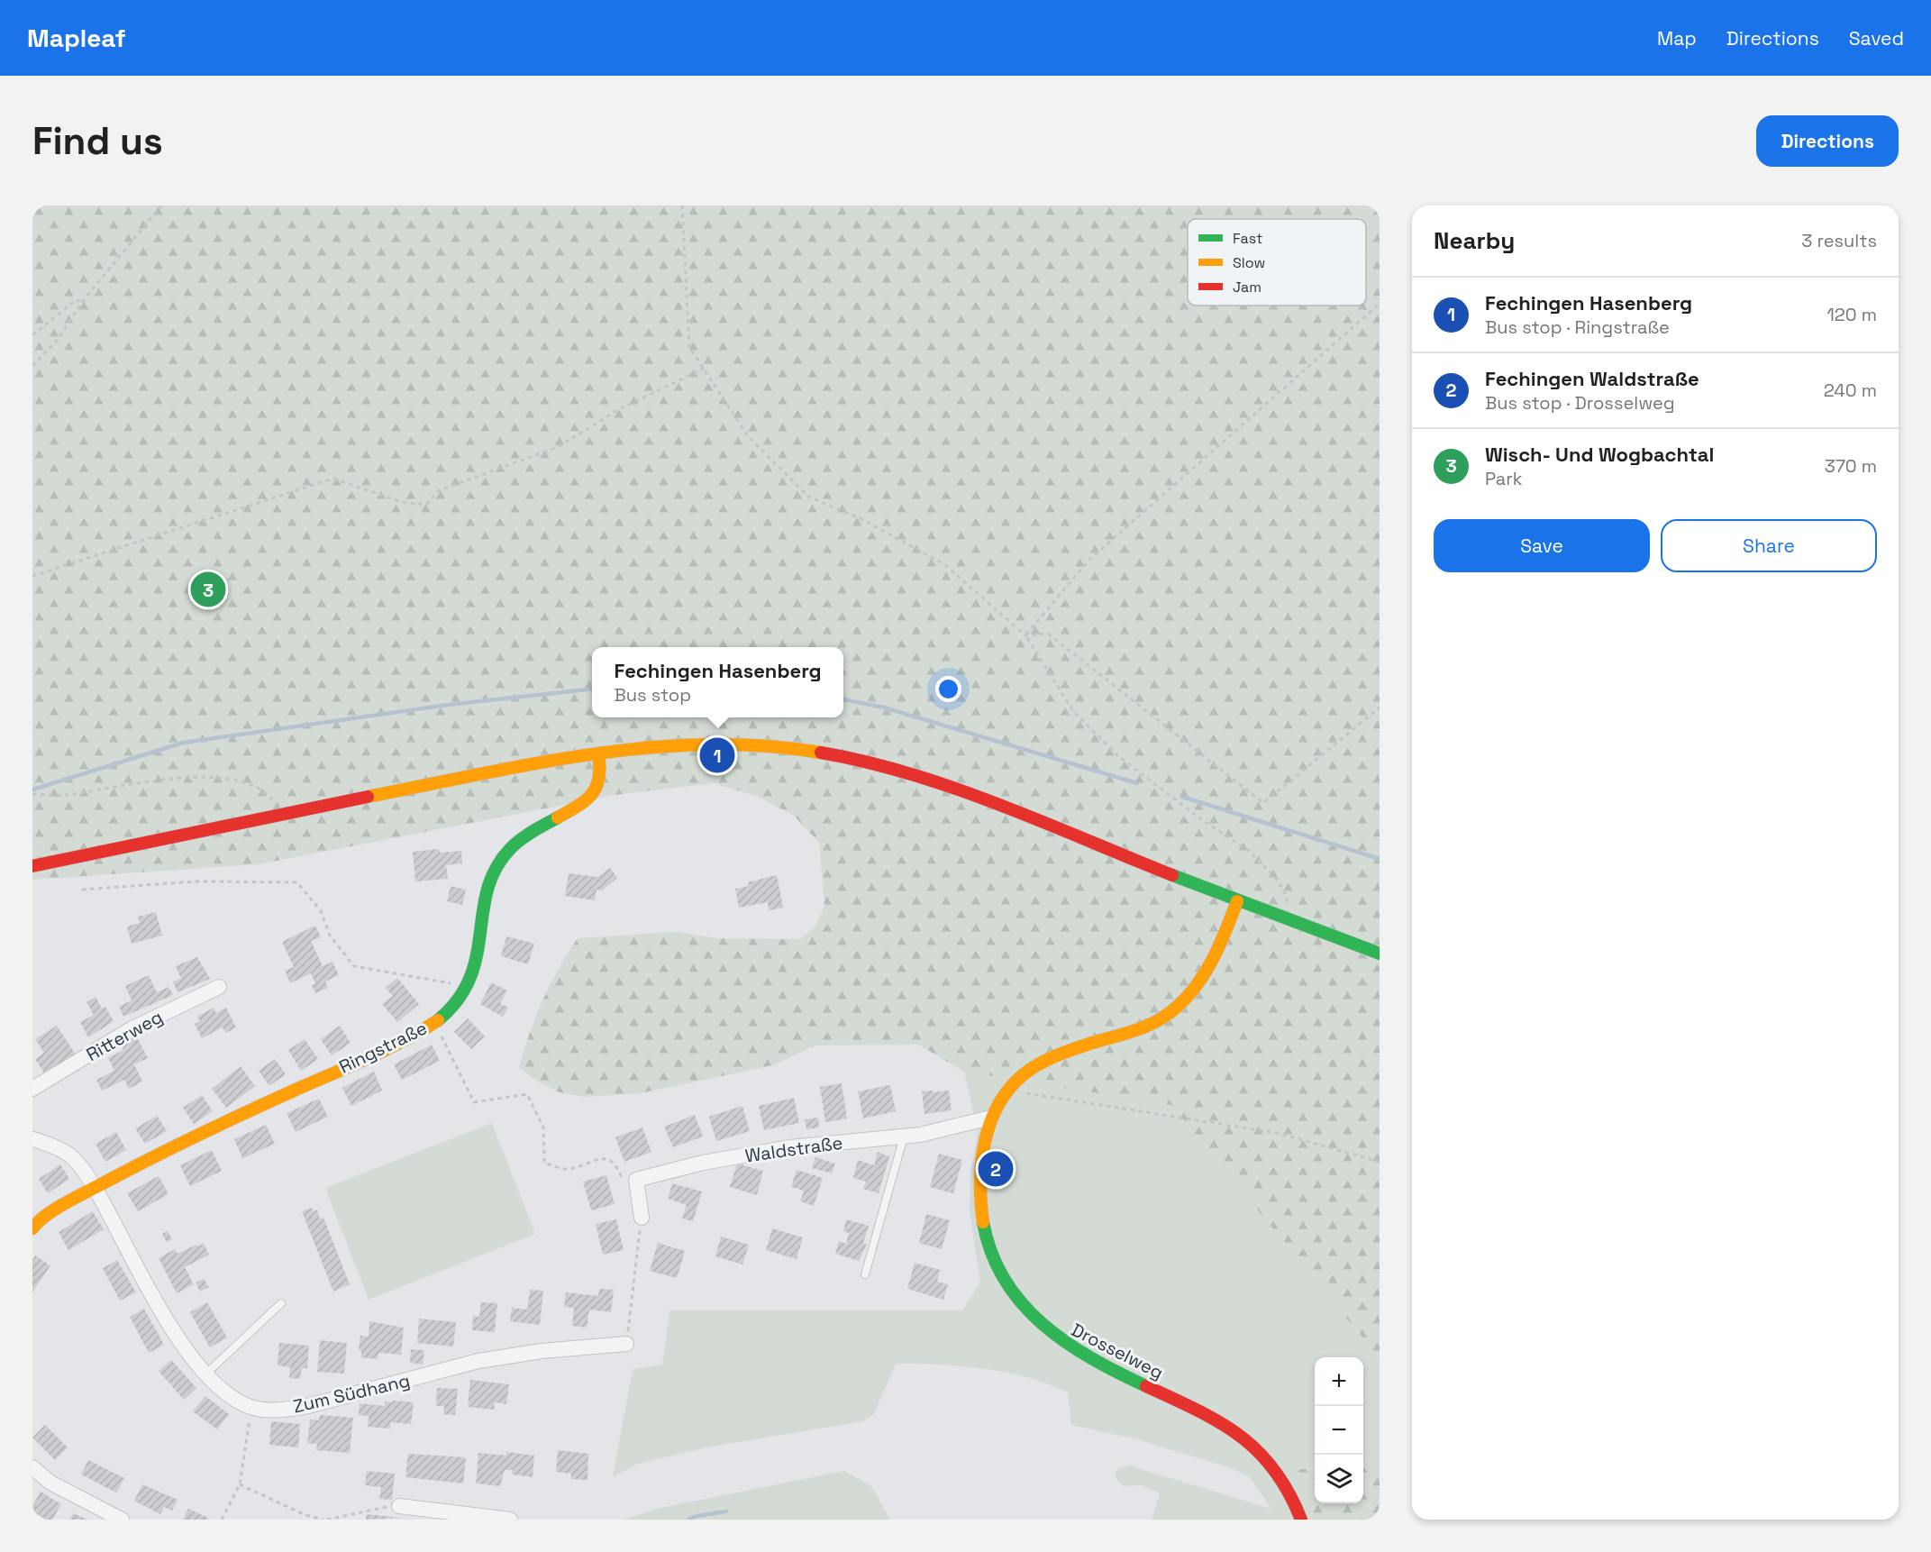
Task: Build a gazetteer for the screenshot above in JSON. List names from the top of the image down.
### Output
{
  "streets": {
    "street": [
      "Ritterweg",
      "Ringstraße",
      "Waldstraße",
      "Drosselweg",
      "Zum Südhang"
    ]
  },
  "crossings": [
    ["Ringstraße", "Zum Südhang"],
    ["Waldstraße", "Drosselweg"]
  ],
  "legend": ["Fast", "Slow", "Jam"],
  "page": {
    "header": "Mapleaf",
    "nav": ["Map", "Directions", "Saved"],
    "buttons": [
      "Directions",
      ["Save", "Share"]
    ],
    "title": "Find us",
    "heading": ["Nearby", "3 results"],
    "list": [
      {
        "mark": "1",
        "name": "Fechingen Hasenberg",
        "note": "Bus stop · Ringstraße",
        "value": "120 m"
      },
      {
        "mark": "2",
        "name": "Fechingen Waldstraße",
        "note": "Bus stop · Drosselweg",
        "value": "240 m"
      },
      {
        "mark": "3",
        "name": "Wisch- Und Wogbachtal",
        "note": "Park",
        "value": "370 m"
      }
    ],
    "pins": ["3", "1", "2"],
    "popup": ["Fechingen Hasenberg", "Bus stop"],
    "map_buttons": ["+", "−"]
  }
}
